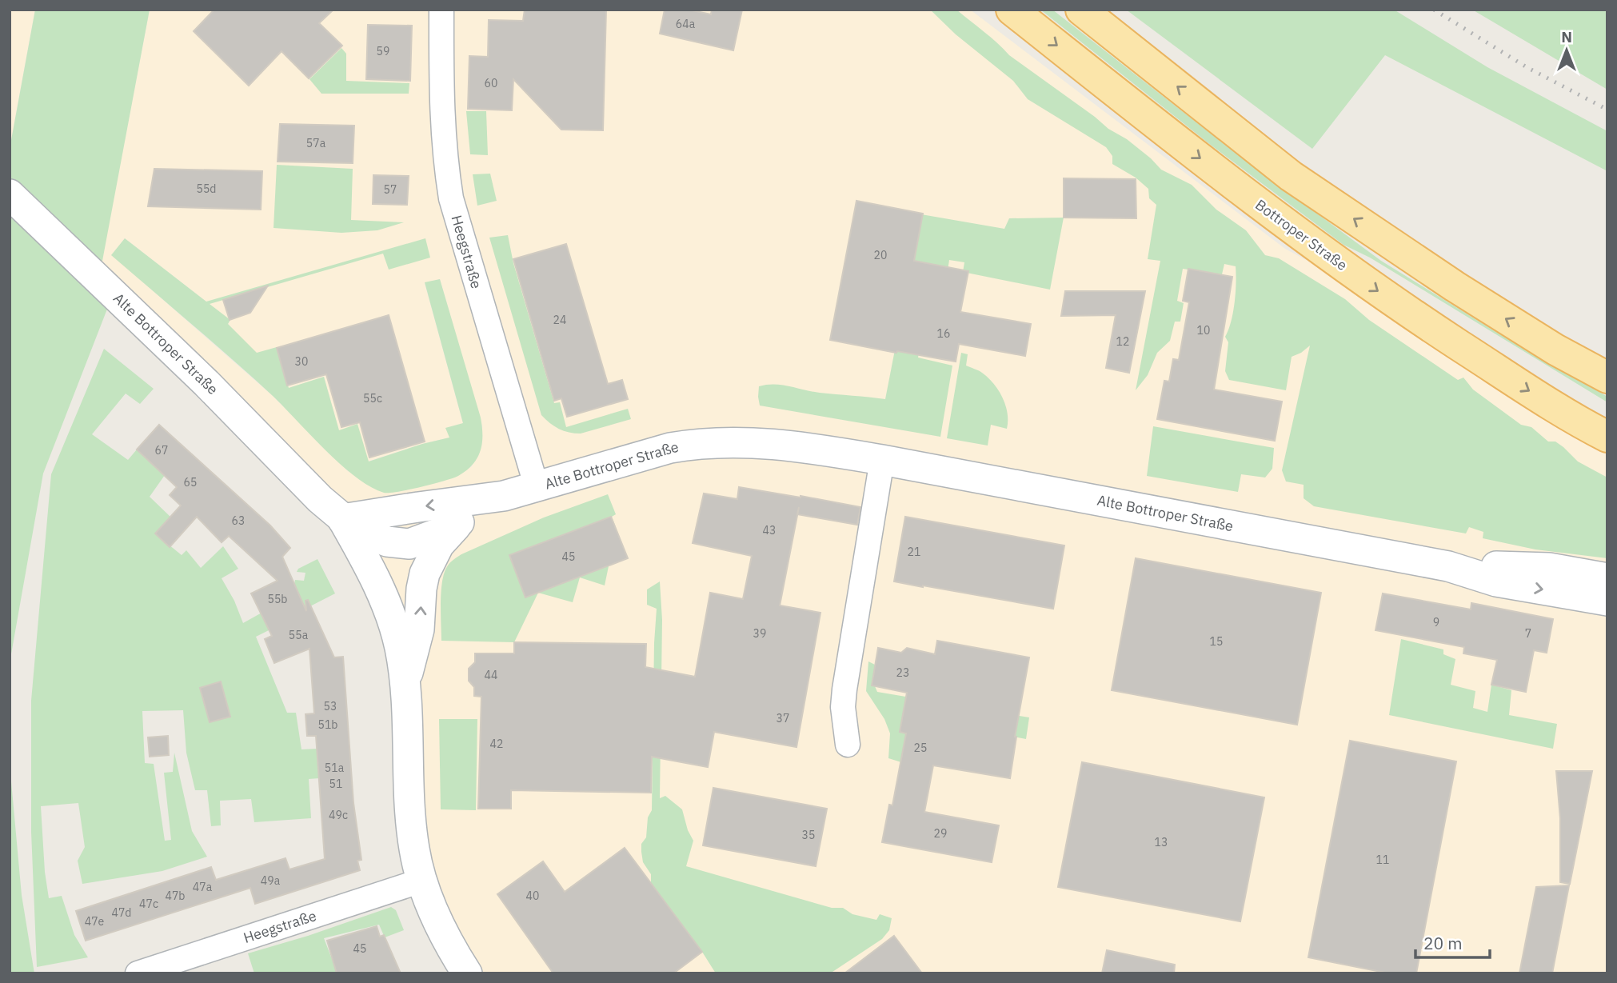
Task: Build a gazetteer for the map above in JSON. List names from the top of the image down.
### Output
{
  "streets": {
    "main road": ["Bottroper Straße"],
    "street": ["Heegstraße", "Alte Bottroper Straße"]
  },
  "crossings": [
    ["Heegstraße", "Alte Bottroper Straße"]
  ],
  "house_numbers": [
    "64a",
    "59",
    "60",
    "57a",
    "55d",
    "57",
    "20",
    "24",
    "10",
    "16",
    "12",
    "30",
    "55c",
    "67",
    "65",
    "63",
    "43",
    "21",
    "45",
    "55b",
    "9",
    "39",
    "7",
    "55a",
    "15",
    "23",
    "44",
    "53",
    "37",
    "51b",
    "42",
    "25",
    "51a",
    "51",
    "49c",
    "29",
    "35",
    "13",
    "11",
    "49a",
    "47a",
    "47b",
    "40",
    "47c",
    "47d",
    "47e",
    "45"
  ],
  "scale_bar": "20 m",
  "north": "top"
}
